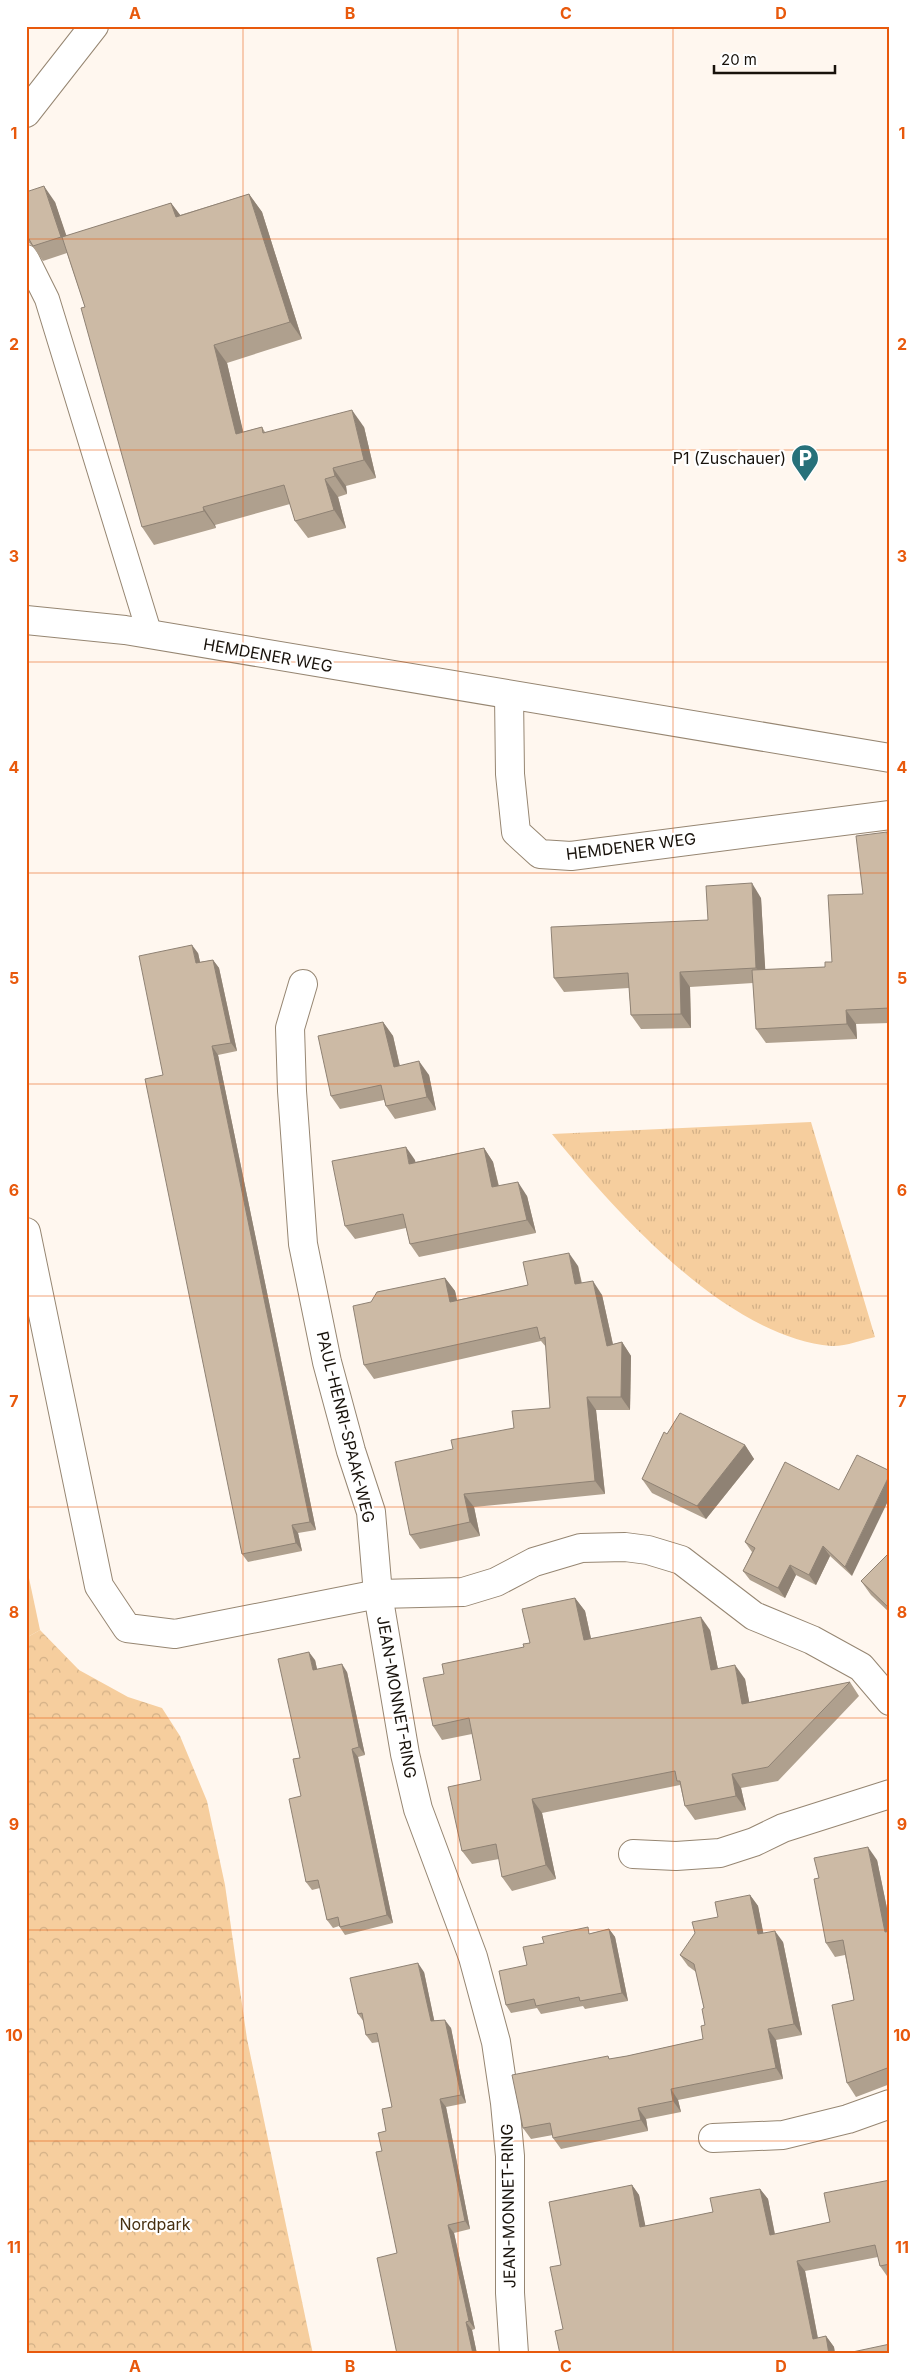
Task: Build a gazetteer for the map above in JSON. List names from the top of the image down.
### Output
{
  "streets": {
    "street": ["HEMDENER WEG", "PAUL-HENRI-SPAAK-WEG", "JEAN-MONNET-RING"]
  },
  "crossings": [
    ["PAUL-HENRI-SPAAK-WEG", "JEAN-MONNET-RING"]
  ],
  "parks": ["Nordpark"],
  "places": {
    "parking": ["P1 (Zuschauer)"]
  },
  "scale_bar": "20 m",
  "grid": {
    "columns": [
      "A",
      "B",
      "C",
      "D"
    ],
    "rows": [
      "1",
      "2",
      "3",
      "4",
      "5",
      "6",
      "7",
      "8",
      "9",
      "10",
      "11"
    ]
  }
}
